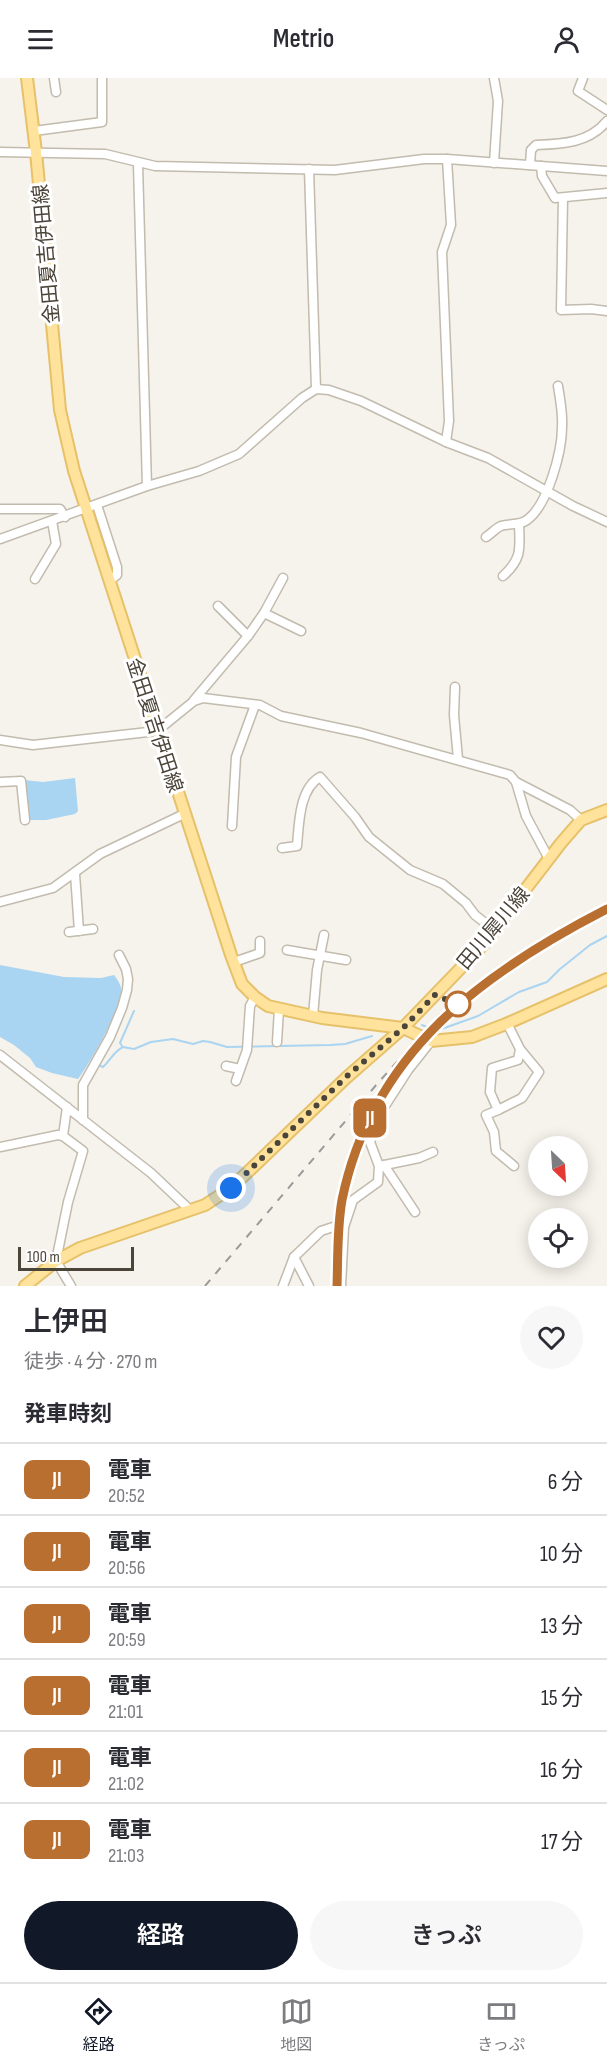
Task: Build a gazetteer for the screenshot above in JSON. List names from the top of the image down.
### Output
{
  "streets": {
    "main road": ["金田夏吉伊田線", "田川犀川線"]
  },
  "scale_bar": "100 m",
  "north": "bottom right",
  "page": {
    "header": "Metrio",
    "on_map": "JI",
    "scale": "100 m",
    "heading": [
      ["上伊田", "徒歩 · 4 分 · 270 m"],
      "発車時刻"
    ],
    "list": [
      {
        "mark": "JI",
        "name": "電車",
        "note": "20:52",
        "value": "6 分"
      },
      {
        "mark": "JI",
        "name": "電車",
        "note": "20:56",
        "value": "10 分"
      },
      {
        "mark": "JI",
        "name": "電車",
        "note": "20:59",
        "value": "13 分"
      },
      {
        "mark": "JI",
        "name": "電車",
        "note": "21:01",
        "value": "15 分"
      },
      {
        "mark": "JI",
        "name": "電車",
        "note": "21:02",
        "value": "16 分"
      },
      {
        "mark": "JI",
        "name": "電車",
        "note": "21:03",
        "value": "17 分"
      }
    ],
    "buttons": ["経路", "きっぷ"],
    "tabs": ["経路", "地図", "きっぷ"]
  }
}
